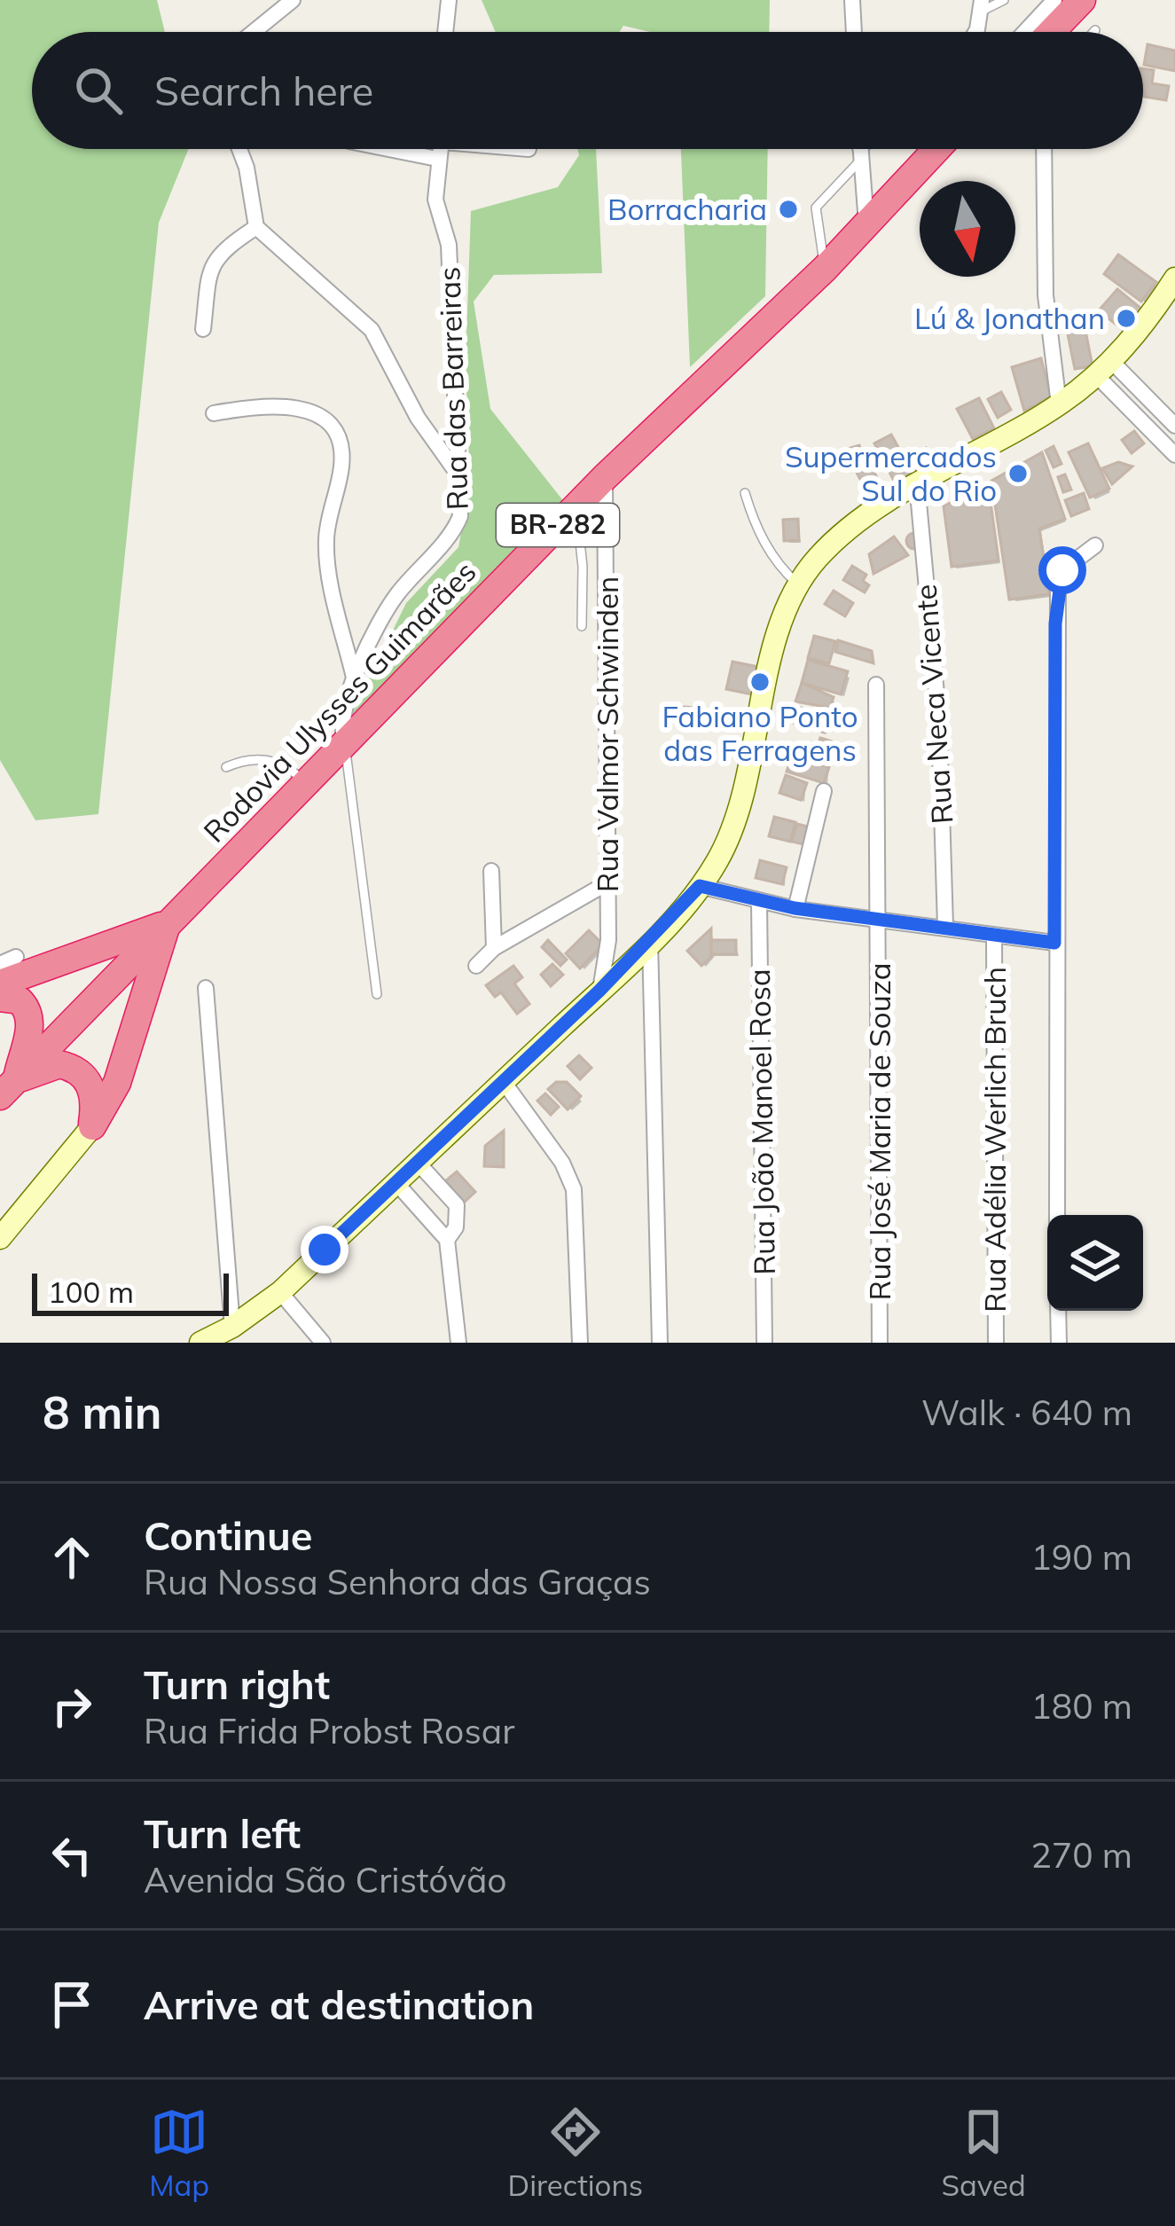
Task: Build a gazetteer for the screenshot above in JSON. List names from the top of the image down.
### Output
{
  "streets": {
    "highway": ["BR-282", "Rodovia Ulysses Guimarães"],
    "street": [
      "Rua das Barreiras",
      "Rua Neca Vicente",
      "Rua Valmor Schwinden",
      "Rua João Manoel Rosa",
      "Rua José Maria de Souza",
      "Rua Adélia Werlich Bruch"
    ]
  },
  "crossings": [
    ["Rua das Barreiras", "Rodovia Ulysses Guimarães"],
    ["Rodovia Ulysses Guimarães", "Rua Valmor Schwinden"]
  ],
  "places": [
    "Borracharia",
    "Lú & Jonathan",
    "Supermercados Sul do Rio",
    "Fabiano Ponto das Ferragens"
  ],
  "scale_bar": "100 m",
  "north": "bottom",
  "page": {
    "search": "Search here",
    "scale": "100 m",
    "heading": ["8 min", "Walk · 640 m"],
    "list": [
      ["Continue", "Rua Nossa Senhora das Graças", "190 m"],
      ["Turn right", "Rua Frida Probst Rosar", "180 m"],
      ["Turn left", "Avenida São Cristóvão", "270 m"],
      "Arrive at destination"
    ],
    "nav": ["Map", "Directions", "Saved"]
  }
}
